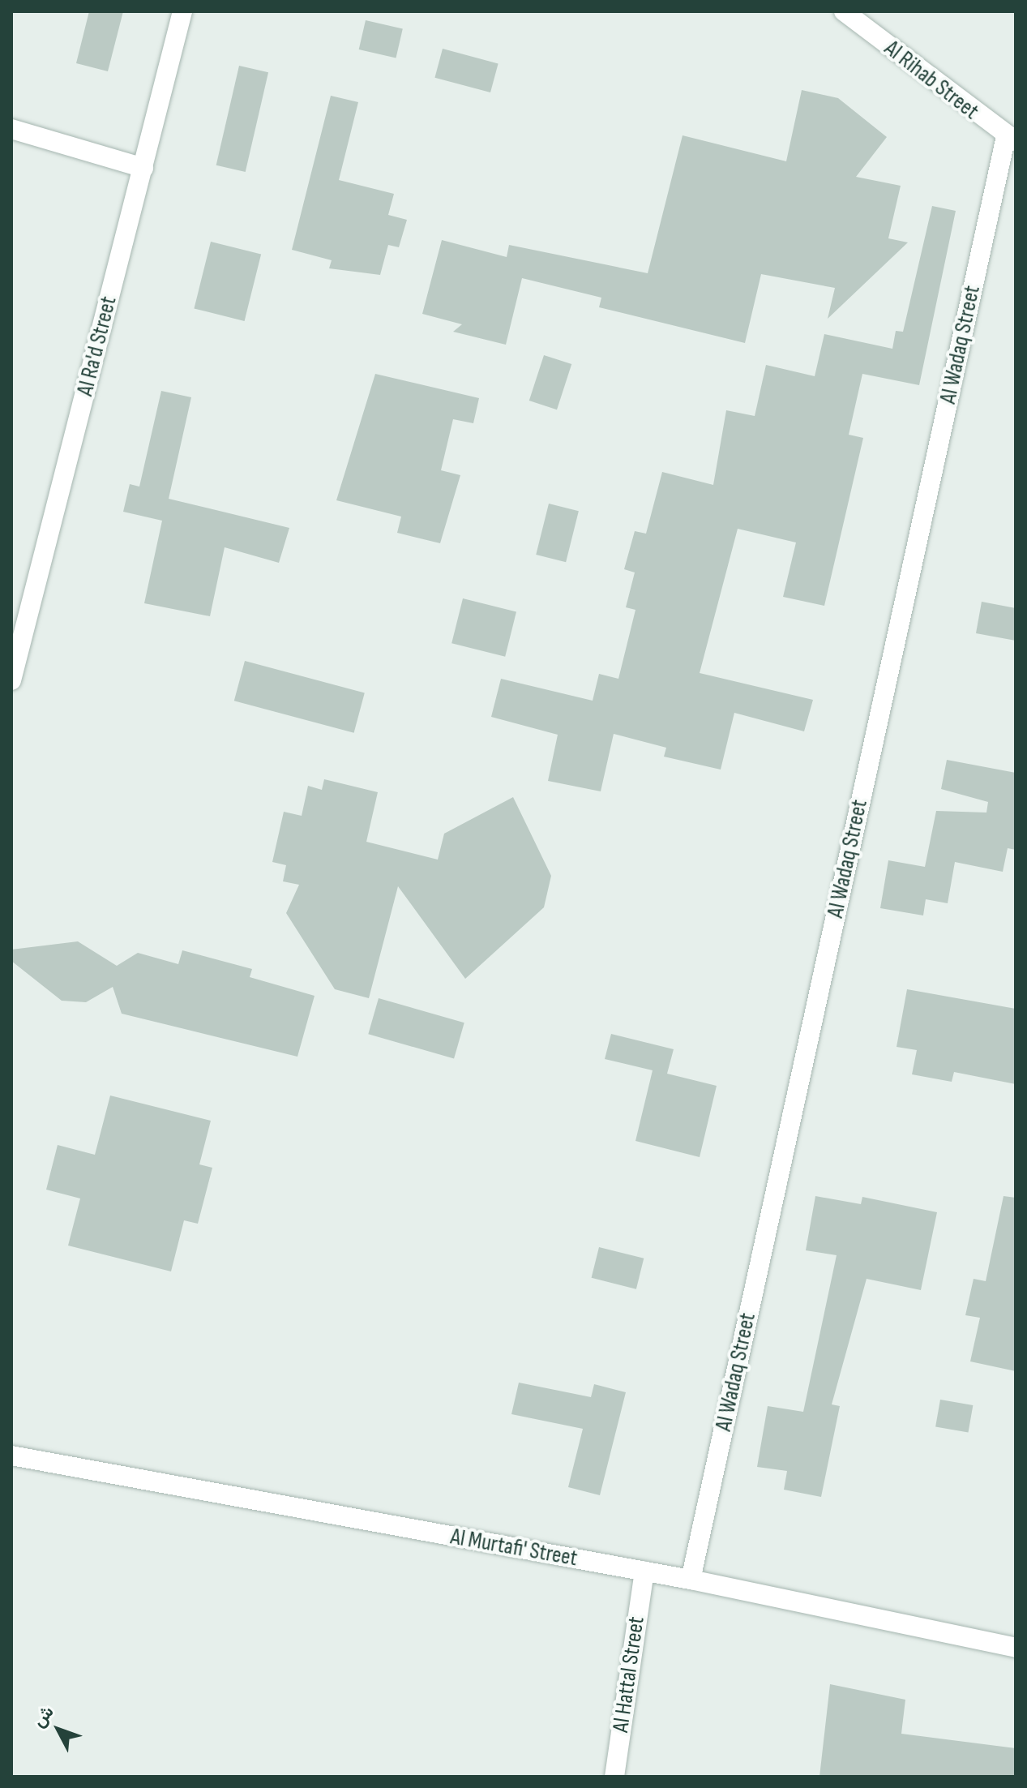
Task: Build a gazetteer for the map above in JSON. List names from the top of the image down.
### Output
{
  "streets": {
    "street": [
      "Al Rihab Street",
      "Al Wadaq Street",
      "Al Ra'd Street",
      "Al Murtafi' Street",
      "Al Hattal Street"
    ]
  },
  "crossings": [
    ["Al Rihab Street", "Al Wadaq Street"],
    ["Al Wadaq Street", "Al Murtafi' Street"],
    ["Al Murtafi' Street", "Al Hattal Street"]
  ],
  "north": "top left"
}
